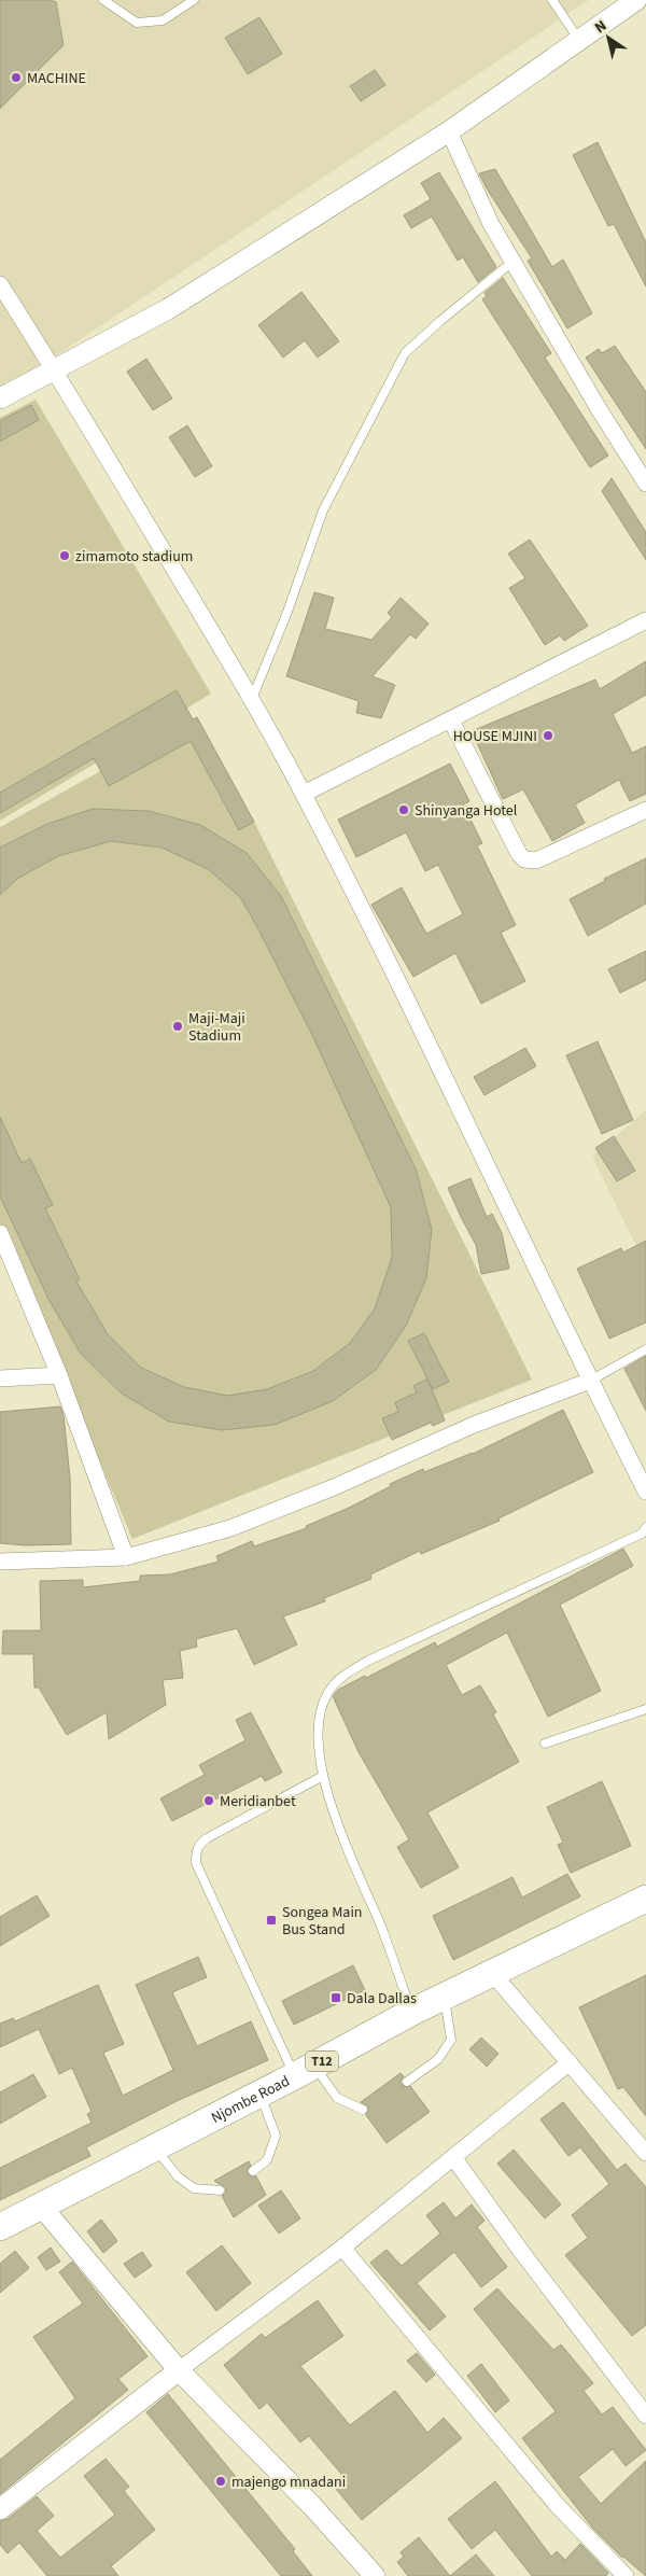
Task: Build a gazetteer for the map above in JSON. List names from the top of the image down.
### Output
{
  "streets": {
    "highway": ["T12", "Njombe Road"]
  },
  "places": {
    "other": [
      "MACHINE",
      "zimamoto stadium",
      "HOUSE MJINI",
      "Shinyanga Hotel",
      "Maji-Maji Stadium",
      "Meridianbet",
      "majengo mnadani"
    ],
    "transit": ["Songea Main Bus Stand", "Dala Dallas"]
  },
  "north": "top left"
}
